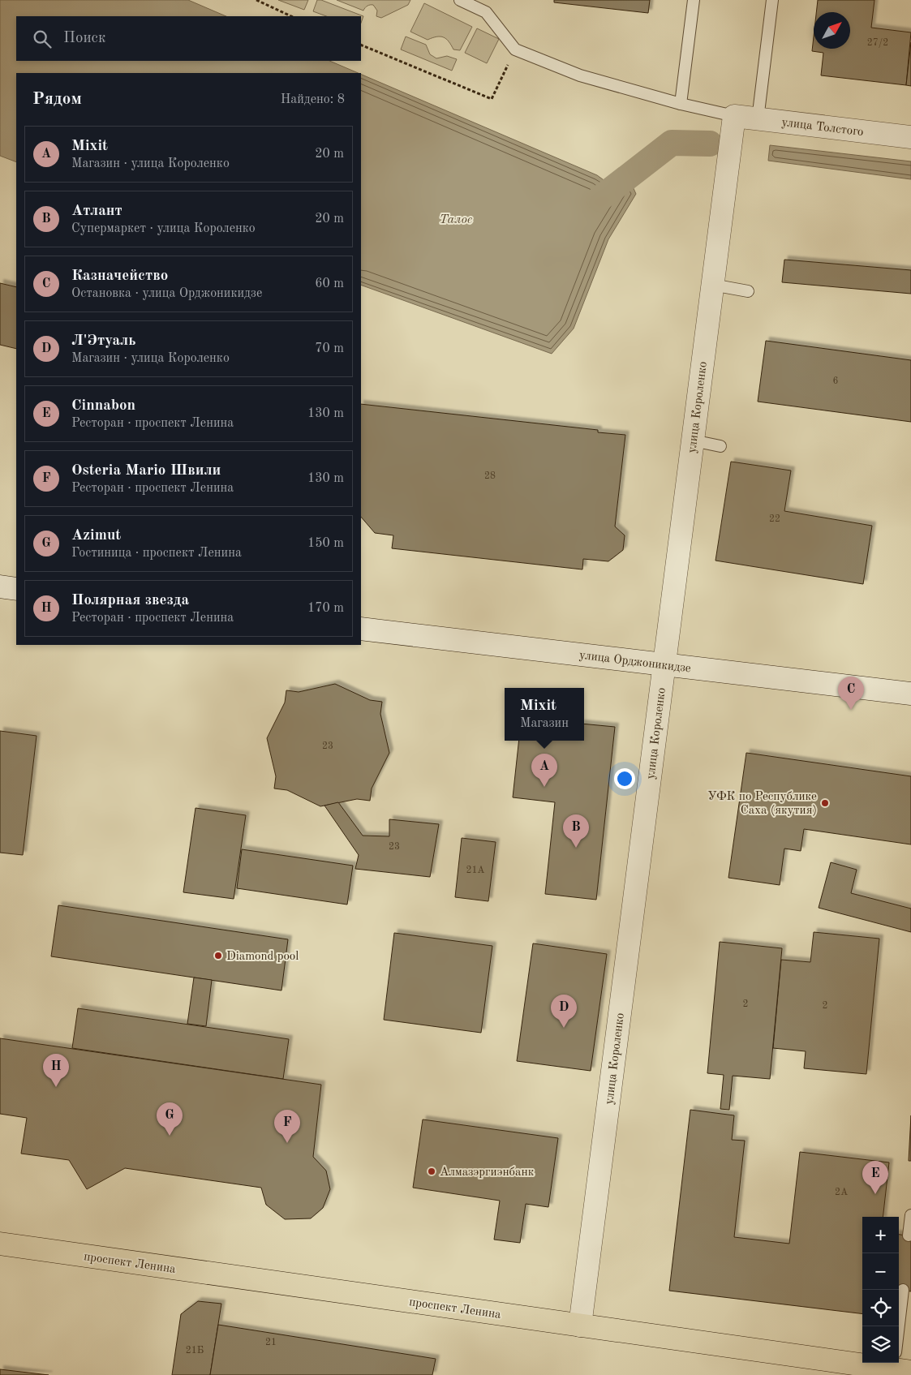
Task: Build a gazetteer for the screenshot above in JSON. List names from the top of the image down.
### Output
{
  "streets": {
    "main road": ["проспект Ленина"],
    "street": ["улица Толстого", "улица Короленко", "улица Орджоникидзе"]
  },
  "crossings": [
    ["улица Толстого", "улица Короленко"],
    ["улица Короленко", "улица Орджоникидзе"],
    ["улица Короленко", "проспект Ленина"]
  ],
  "water": ["Талое"],
  "places": ["УФК по Республике Саха (якутия)", "Diamond pool", "Алмазэргиэнбанк"],
  "house_numbers": [
    "27/2",
    "6",
    "28",
    "22",
    "23",
    "23",
    "21А",
    "2",
    "2",
    "2А",
    "21",
    "21Б"
  ],
  "north": "top right",
  "page": {
    "search": "Поиск",
    "heading": ["Рядом", "Найдено: 8"],
    "list": [
      {
        "mark": "A",
        "name": "Mixit",
        "note": "Магазин · улица Короленко",
        "value": "20 m"
      },
      {
        "mark": "B",
        "name": "Атлант",
        "note": "Супермаркет · улица Короленко",
        "value": "20 m"
      },
      {
        "mark": "C",
        "name": "Казначейство",
        "note": "Остановка · улица Орджоникидзе",
        "value": "60 m"
      },
      {
        "mark": "D",
        "name": "Л'Этуаль",
        "note": "Магазин · улица Короленко",
        "value": "70 m"
      },
      {
        "mark": "E",
        "name": "Cinnabon",
        "note": "Ресторан · проспект Ленина",
        "value": "130 m"
      },
      {
        "mark": "F",
        "name": "Osteria Mario Швили",
        "note": "Ресторан · проспект Ленина",
        "value": "130 m"
      },
      {
        "mark": "G",
        "name": "Azimut",
        "note": "Гостиница · проспект Ленина",
        "value": "150 m"
      },
      {
        "mark": "H",
        "name": "Полярная звезда",
        "note": "Ресторан · проспект Ленина",
        "value": "170 m"
      }
    ],
    "pins": [
      "C",
      "A",
      "B",
      "D",
      "H",
      "G",
      "F",
      "E"
    ],
    "popup": ["Mixit", "Магазин"],
    "map_buttons": ["+", "−"]
  }
}
